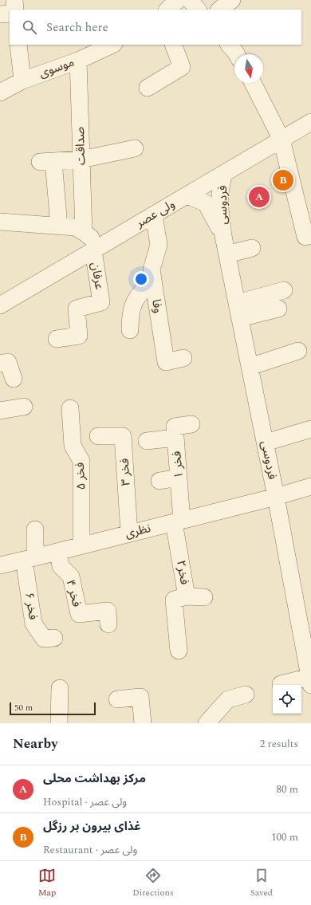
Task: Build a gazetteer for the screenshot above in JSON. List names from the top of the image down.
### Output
{
  "streets": {
    "street": [
      "موسوی",
      "صداقت",
      "فردوسی",
      "ولی عصر",
      "عرفان",
      "وفا",
      "فخر ۱",
      "فخر ۳",
      "فخر ۵",
      "نظری",
      "فخر۲",
      "فخر ۴",
      "فخر ۶"
    ]
  },
  "crossings": [
    ["موسوی", "صداقت"],
    ["فردوسی", "ولی عصر"],
    ["فردوسی", "نظری"],
    ["ولی عصر", "عرفان"],
    ["ولی عصر", "وفا"],
    ["فخر ۱", "نظری"],
    ["فخر ۱", "فخر۲"],
    ["فخر ۳", "نظری"],
    ["فخر ۵", "نظری"],
    ["نظری", "فخر۲"],
    ["نظری", "فخر ۴"],
    ["نظری", "فخر ۶"]
  ],
  "scale_bar": "50 m",
  "north": "bottom",
  "page": {
    "search": "Search here",
    "pins": ["B", "A"],
    "scale": "50 m",
    "heading": ["Nearby", "2 results"],
    "list": [
      {
        "mark": "A",
        "name": "مرکز بهداشت محلی",
        "note": "Hospital · ولی عصر",
        "value": "80 m"
      },
      {
        "mark": "B",
        "name": "غذای بیرون بر رزگل",
        "note": "Restaurant · ولی عصر",
        "value": "100 m"
      }
    ],
    "nav": ["Map", "Directions", "Saved"]
  }
}
